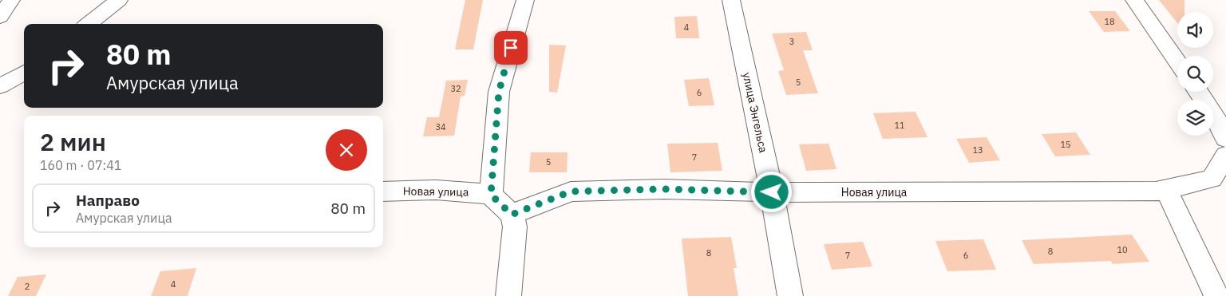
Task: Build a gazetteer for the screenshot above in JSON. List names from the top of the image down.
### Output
{
  "streets": {
    "street": ["улица Энгельса", "Новая улица"]
  },
  "crossings": [
    ["улица Энгельса", "Новая улица"]
  ],
  "house_numbers": [
    "18",
    "4",
    "3",
    "5",
    "32",
    "6",
    "11",
    "34",
    "15",
    "13",
    "7",
    "5",
    "10",
    "8",
    "8",
    "7",
    "6",
    "4",
    "2"
  ],
  "page": {
    "turn": ["80 m", "Амурская улица"],
    "heading": ["2 мин", "160 m · 07:41"],
    "list": [
      {
        "name": "Направо",
        "note": "Амурская улица",
        "value": "80 m"
      }
    ]
  }
}
